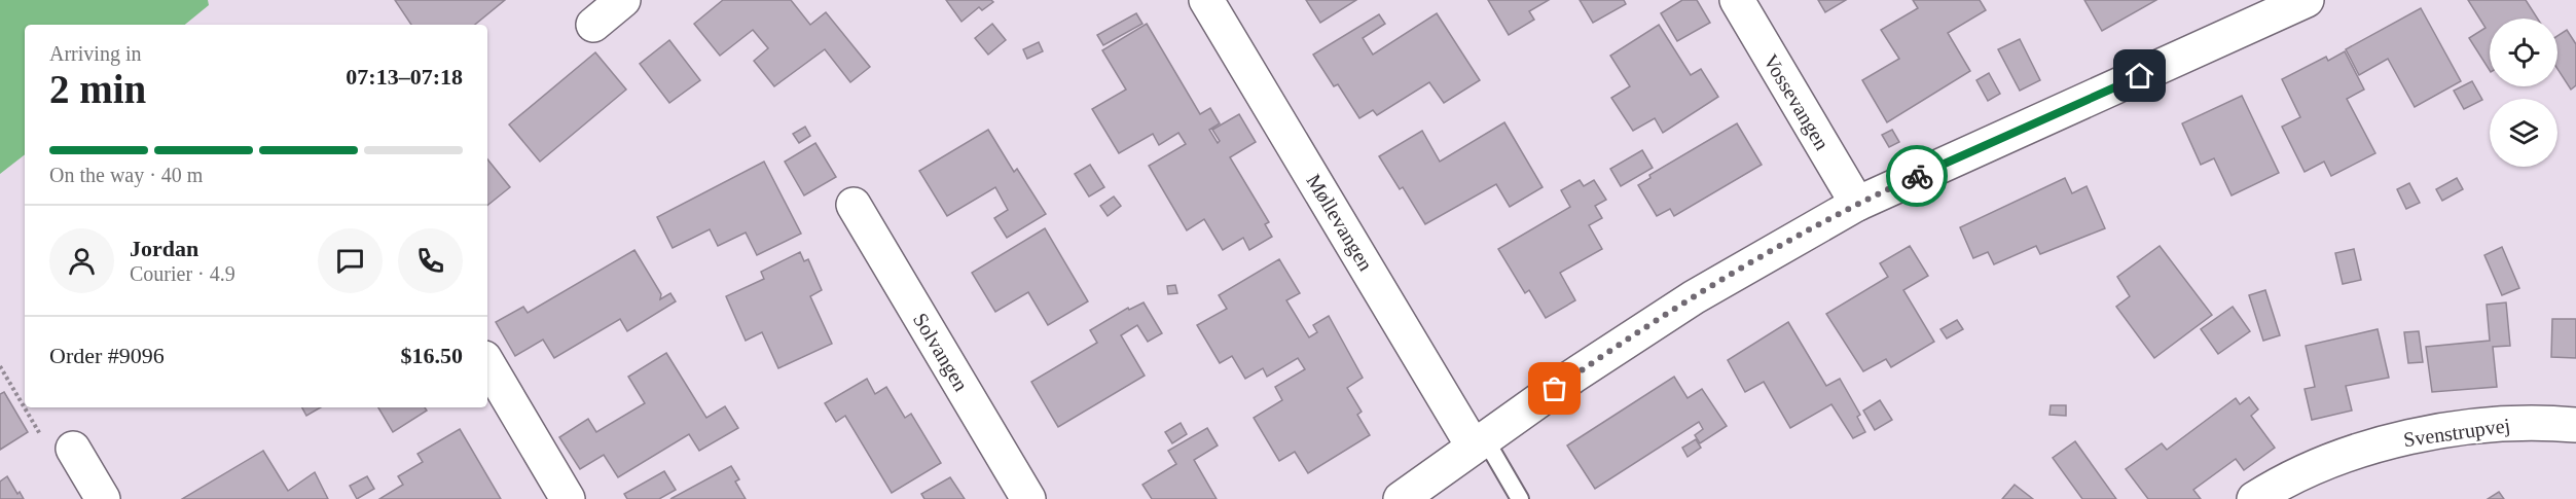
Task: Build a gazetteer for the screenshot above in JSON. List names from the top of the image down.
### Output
{
  "streets": {
    "street": [
      "Vossevangen",
      "Møllevangen",
      "Solvangen",
      "Svenstrupvej"
    ]
  },
  "page": {
    "heading": ["2 min", "Arriving in", "07:13–07:18"],
    "panel": [
      "Jordan",
      "Courier · 4.9",
      "Order #9096",
      "$16.50"
    ],
    "bar": "On the way · 40 m"
  }
}
